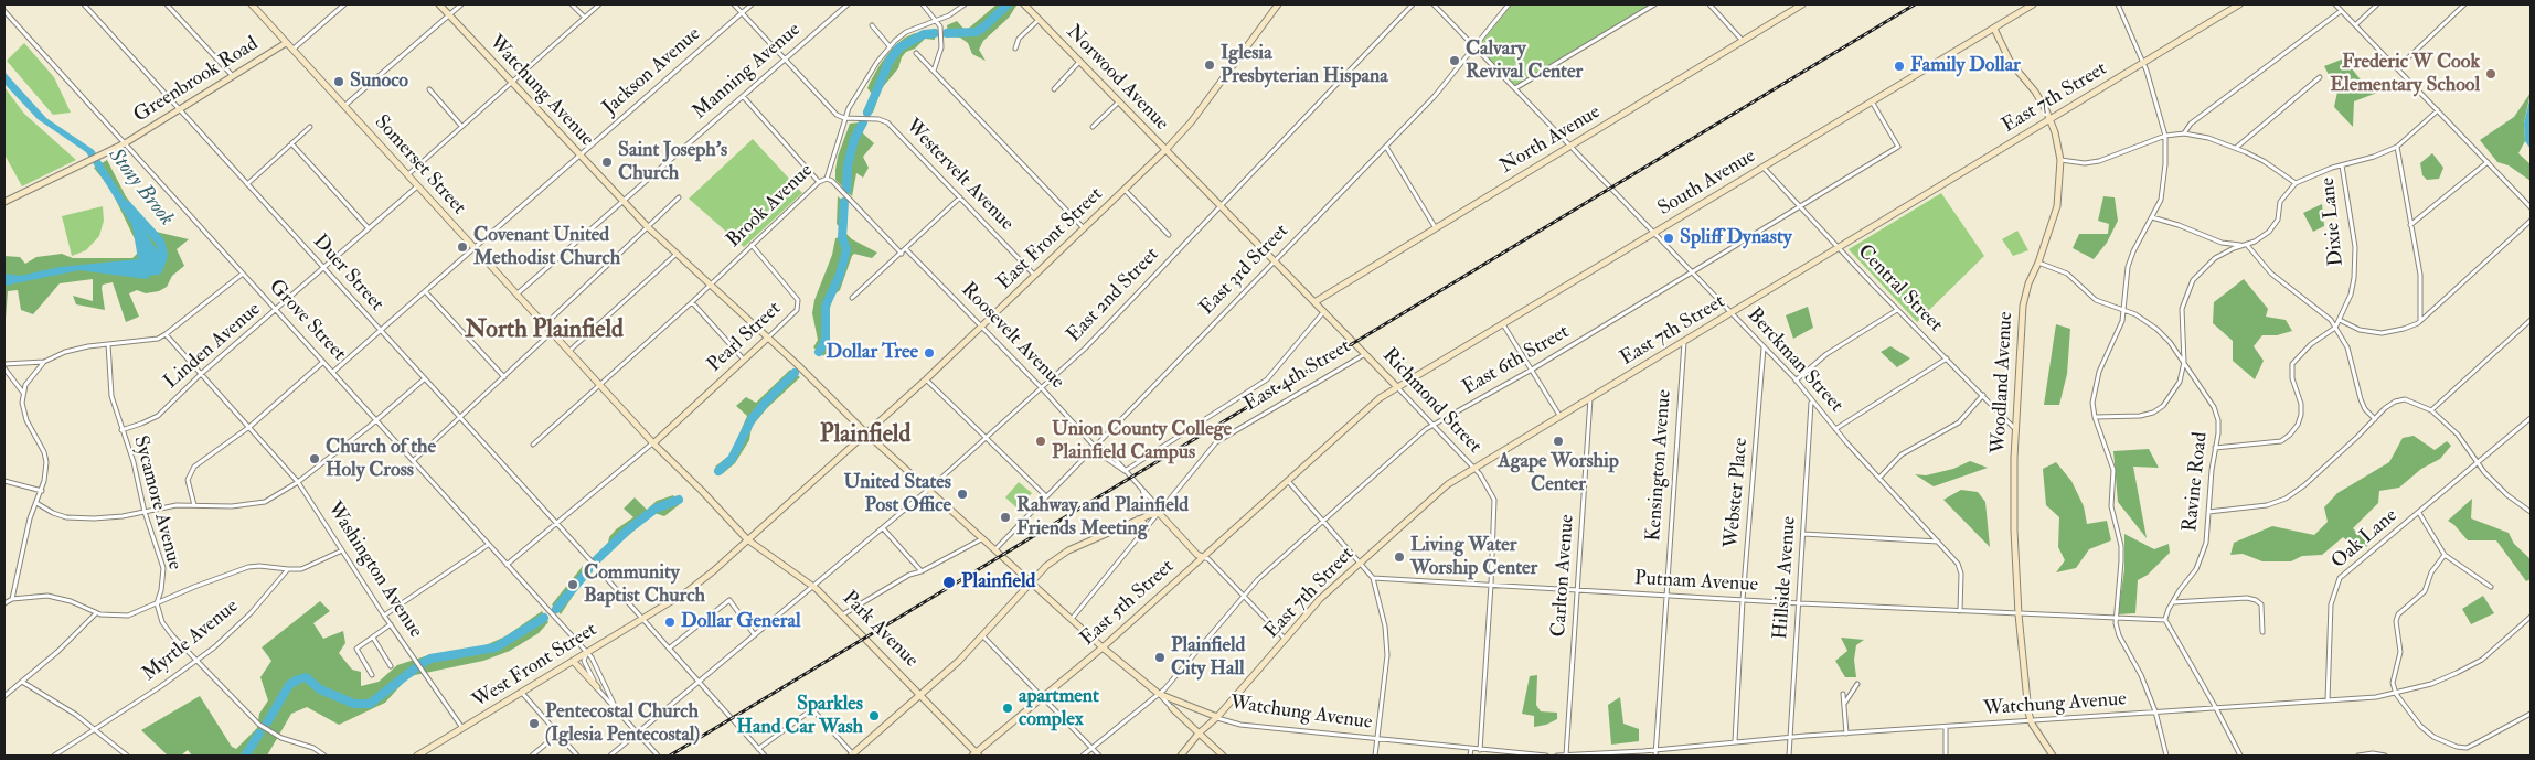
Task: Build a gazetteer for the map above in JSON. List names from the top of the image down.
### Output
{
  "streets": {
    "street": [
      "Jackson Avenue",
      "Manning Avenue",
      "Norwood Avenue",
      "Greenbrook Road",
      "Watchung Avenue",
      "East 7th Street",
      "North Avenue",
      "Somerset Street",
      "Westervelt Avenue",
      "South Avenue",
      "Brook Avenue",
      "Dixie Lane",
      "East Front Street",
      "East 3rd Street",
      "Duer Street",
      "Central Street",
      "East 2nd Street",
      "Grove Street",
      "Roosevelt Avenue",
      "Pearl Street",
      "Linden Avenue",
      "East 6th Street",
      "Berckman Street",
      "East 4th Street",
      "Woodland Avenue",
      "Richmond Street",
      "Kensington Avenue",
      "Ravine Road",
      "Webster Place",
      "Sycamore Avenue",
      "Oak Lane",
      "Washington Avenue",
      "Carlton Avenue",
      "Hillside Avenue",
      "Putnam Avenue",
      "East 5th Street",
      "Park Avenue",
      "Myrtle Avenue",
      "West Front Street"
    ]
  },
  "crossings": [
    ["Jackson Avenue", "Watchung Avenue"],
    ["Jackson Avenue", "Somerset Street"],
    ["Jackson Avenue", "Duer Street"],
    ["Jackson Avenue", "Grove Street"],
    ["Manning Avenue", "Watchung Avenue"],
    ["Manning Avenue", "Somerset Street"],
    ["Norwood Avenue", "East Front Street"],
    ["Norwood Avenue", "Richmond Street"],
    ["Greenbrook Road", "Somerset Street"],
    ["Greenbrook Road", "Duer Street"],
    ["Greenbrook Road", "Grove Street"],
    ["Watchung Avenue", "East 7th Street"],
    ["Watchung Avenue", "Brook Avenue"],
    ["Watchung Avenue", "East Front Street"],
    ["Watchung Avenue", "East 3rd Street"],
    ["Watchung Avenue", "East 2nd Street"],
    ["Watchung Avenue", "Pearl Street"],
    ["Watchung Avenue", "East 6th Street"],
    ["Watchung Avenue", "East 4th Street"],
    ["Watchung Avenue", "Woodland Avenue"],
    ["Watchung Avenue", "Richmond Street"],
    ["Watchung Avenue", "Kensington Avenue"],
    ["Watchung Avenue", "Webster Place"],
    ["Watchung Avenue", "Oak Lane"],
    ["Watchung Avenue", "Carlton Avenue"],
    ["Watchung Avenue", "Hillside Avenue"],
    ["Watchung Avenue", "East 5th Street"],
    ["East 7th Street", "Central Street"],
    ["East 7th Street", "Roosevelt Avenue"],
    ["East 7th Street", "Berckman Street"],
    ["East 7th Street", "Woodland Avenue"],
    ["East 7th Street", "Richmond Street"],
    ["East 7th Street", "Kensington Avenue"],
    ["East 7th Street", "Carlton Avenue"],
    ["North Avenue", "Berckman Street"],
    ["North Avenue", "Richmond Street"],
    ["Somerset Street", "Brook Avenue"],
    ["Somerset Street", "East Front Street"],
    ["Somerset Street", "Pearl Street"],
    ["Somerset Street", "Linden Avenue"],
    ["Somerset Street", "Park Avenue"],
    ["Somerset Street", "West Front Street"],
    ["Westervelt Avenue", "Brook Avenue"],
    ["Westervelt Avenue", "East Front Street"],
    ["South Avenue", "Central Street"],
    ["South Avenue", "East 6th Street"],
    ["South Avenue", "Berckman Street"],
    ["South Avenue", "Woodland Avenue"],
    ["South Avenue", "Richmond Street"],
    ["South Avenue", "East 5th Street"],
    ["Brook Avenue", "Pearl Street"],
    ["Dixie Lane", "Ravine Road"],
    ["East Front Street", "Roosevelt Avenue"],
    ["East Front Street", "Richmond Street"],
    ["East Front Street", "Park Avenue"],
    ["East Front Street", "West Front Street"],
    ["East 3rd Street", "Roosevelt Avenue"],
    ["East 3rd Street", "Berckman Street"],
    ["East 3rd Street", "Richmond Street"],
    ["Duer Street", "East 2nd Street"],
    ["Duer Street", "Linden Avenue"],
    ["Duer Street", "West Front Street"],
    ["Central Street", "East 6th Street"],
    ["Central Street", "Woodland Avenue"],
    ["East 2nd Street", "Roosevelt Avenue"],
    ["East 2nd Street", "Richmond Street"],
    ["East 2nd Street", "Park Avenue"],
    ["Grove Street", "Linden Avenue"],
    ["Grove Street", "West Front Street"],
    ["Roosevelt Avenue", "East 6th Street"],
    ["Roosevelt Avenue", "East 4th Street"],
    ["Roosevelt Avenue", "East 5th Street"],
    ["Linden Avenue", "Sycamore Avenue"],
    ["Linden Avenue", "Washington Avenue"],
    ["East 6th Street", "Berckman Street"],
    ["East 6th Street", "Richmond Street"],
    ["Berckman Street", "Webster Place"],
    ["Berckman Street", "Hillside Avenue"],
    ["Berckman Street", "Putnam Avenue"],
    ["East 4th Street", "Richmond Street"],
    ["Woodland Avenue", "Ravine Road"],
    ["Woodland Avenue", "Putnam Avenue"],
    ["Richmond Street", "Putnam Avenue"],
    ["Richmond Street", "East 5th Street"],
    ["Kensington Avenue", "Putnam Avenue"],
    ["Ravine Road", "Putnam Avenue"],
    ["Webster Place", "Putnam Avenue"],
    ["Washington Avenue", "West Front Street"],
    ["Carlton Avenue", "Putnam Avenue"],
    ["Hillside Avenue", "Putnam Avenue"],
    ["East 5th Street", "Park Avenue"],
    ["Park Avenue", "West Front Street"]
  ],
  "districts": ["North Plainfield", "Plainfield"],
  "water": ["Stony Brook"],
  "places": [
    "Calvary Revival Center",
    "Iglesia Presbyterian Hispana",
    "Family Dollar",
    "Frederic W Cook Elementary School",
    "Sunoco",
    "Saint Joseph's Church",
    "Spliff Dynasty",
    "Covenant United Methodist Church",
    "Dollar Tree",
    "Union County College Plainfield Campus",
    "Agape Worship Center",
    "Church of the Holy Cross",
    "United States Post Office",
    "Rahway and Plainfield Friends Meeting",
    "Living Water Worship Center",
    "Plainfield",
    "Community Baptist Church",
    "Dollar General",
    "Plainfield City Hall",
    "apartment complex",
    "Sparkles Hand Car Wash",
    "Pentecostal Church (Iglesia Pentecostal)"
  ]
}
